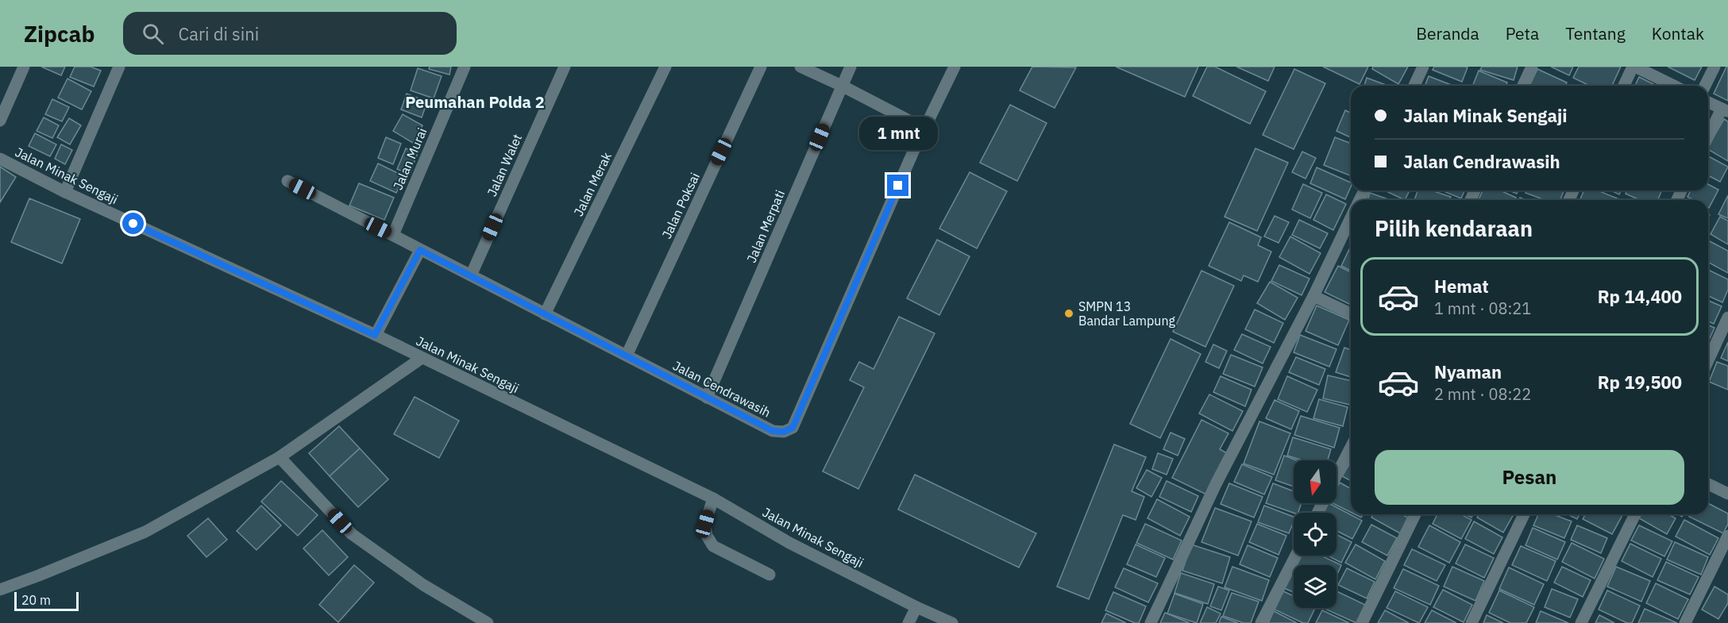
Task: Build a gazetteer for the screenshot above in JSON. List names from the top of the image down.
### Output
{
  "streets": {
    "street": [
      "Jalan Murai",
      "Jalan Walet",
      "Jalan Minak Sengaji",
      "Jalan Merak",
      "Jalan Poksai",
      "Jalan Merpati",
      "Jalan Cendrawasih"
    ]
  },
  "crossings": [
    ["Jalan Murai", "Jalan Cendrawasih"],
    ["Jalan Walet", "Jalan Cendrawasih"],
    ["Jalan Merak", "Jalan Cendrawasih"],
    ["Jalan Poksai", "Jalan Cendrawasih"],
    ["Jalan Merpati", "Jalan Cendrawasih"]
  ],
  "districts": ["Peumahan Polda 2"],
  "places": ["SMPN 13 Bandar Lampung"],
  "scale_bar": "20 m",
  "north": "bottom",
  "page": {
    "header": "Zipcab",
    "search": "Cari di sini",
    "nav": [
      "Beranda",
      "Peta",
      "Tentang",
      "Kontak"
    ],
    "banner": ["Jalan Minak Sengaji", "Jalan Cendrawasih"],
    "bubble": "1 mnt",
    "heading": "Pilih kendaraan",
    "list": [
      {
        "name": "Hemat",
        "note": "1 mnt · 08:21",
        "value": "Rp 14,400"
      },
      {
        "name": "Nyaman",
        "note": "2 mnt · 08:22",
        "value": "Rp 19,500"
      }
    ],
    "buttons": "Pesan",
    "scale": "20 m"
  }
}
